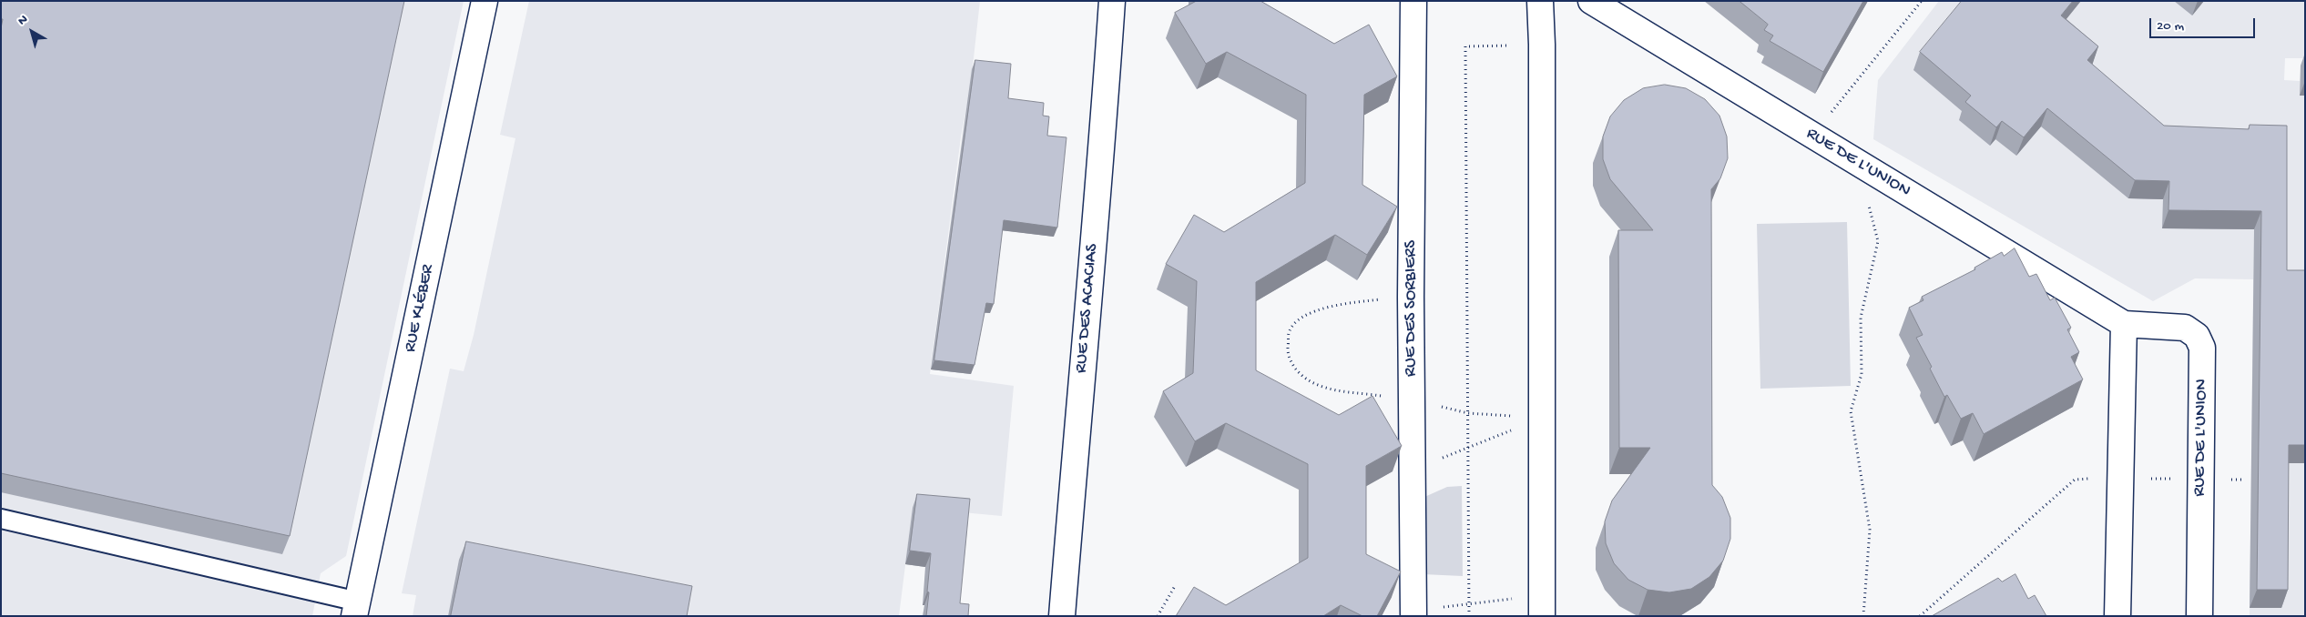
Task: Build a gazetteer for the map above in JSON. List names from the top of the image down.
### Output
{
  "streets": {
    "street": [
      "RUE DE L'UNION",
      "RUE KLÉBER",
      "RUE DES ACACIAS",
      "RUE DES SORBIERS"
    ]
  },
  "scale_bar": "20 m",
  "north": "top left"
}
